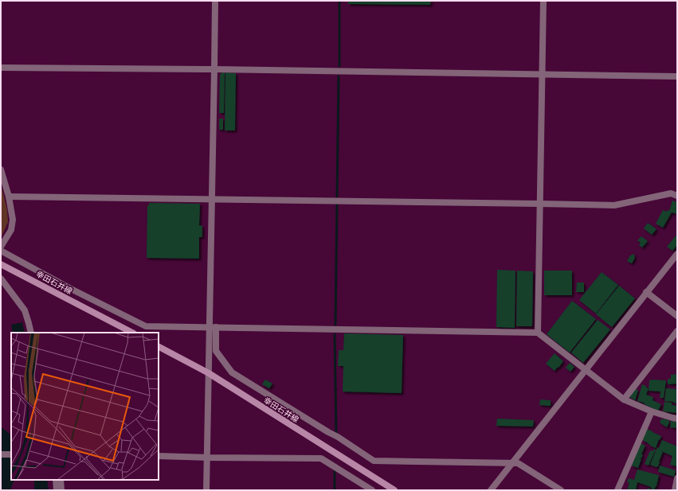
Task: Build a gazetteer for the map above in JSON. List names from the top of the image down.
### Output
{
  "streets": {
    "main road": ["幸田石井線"]
  }
}
